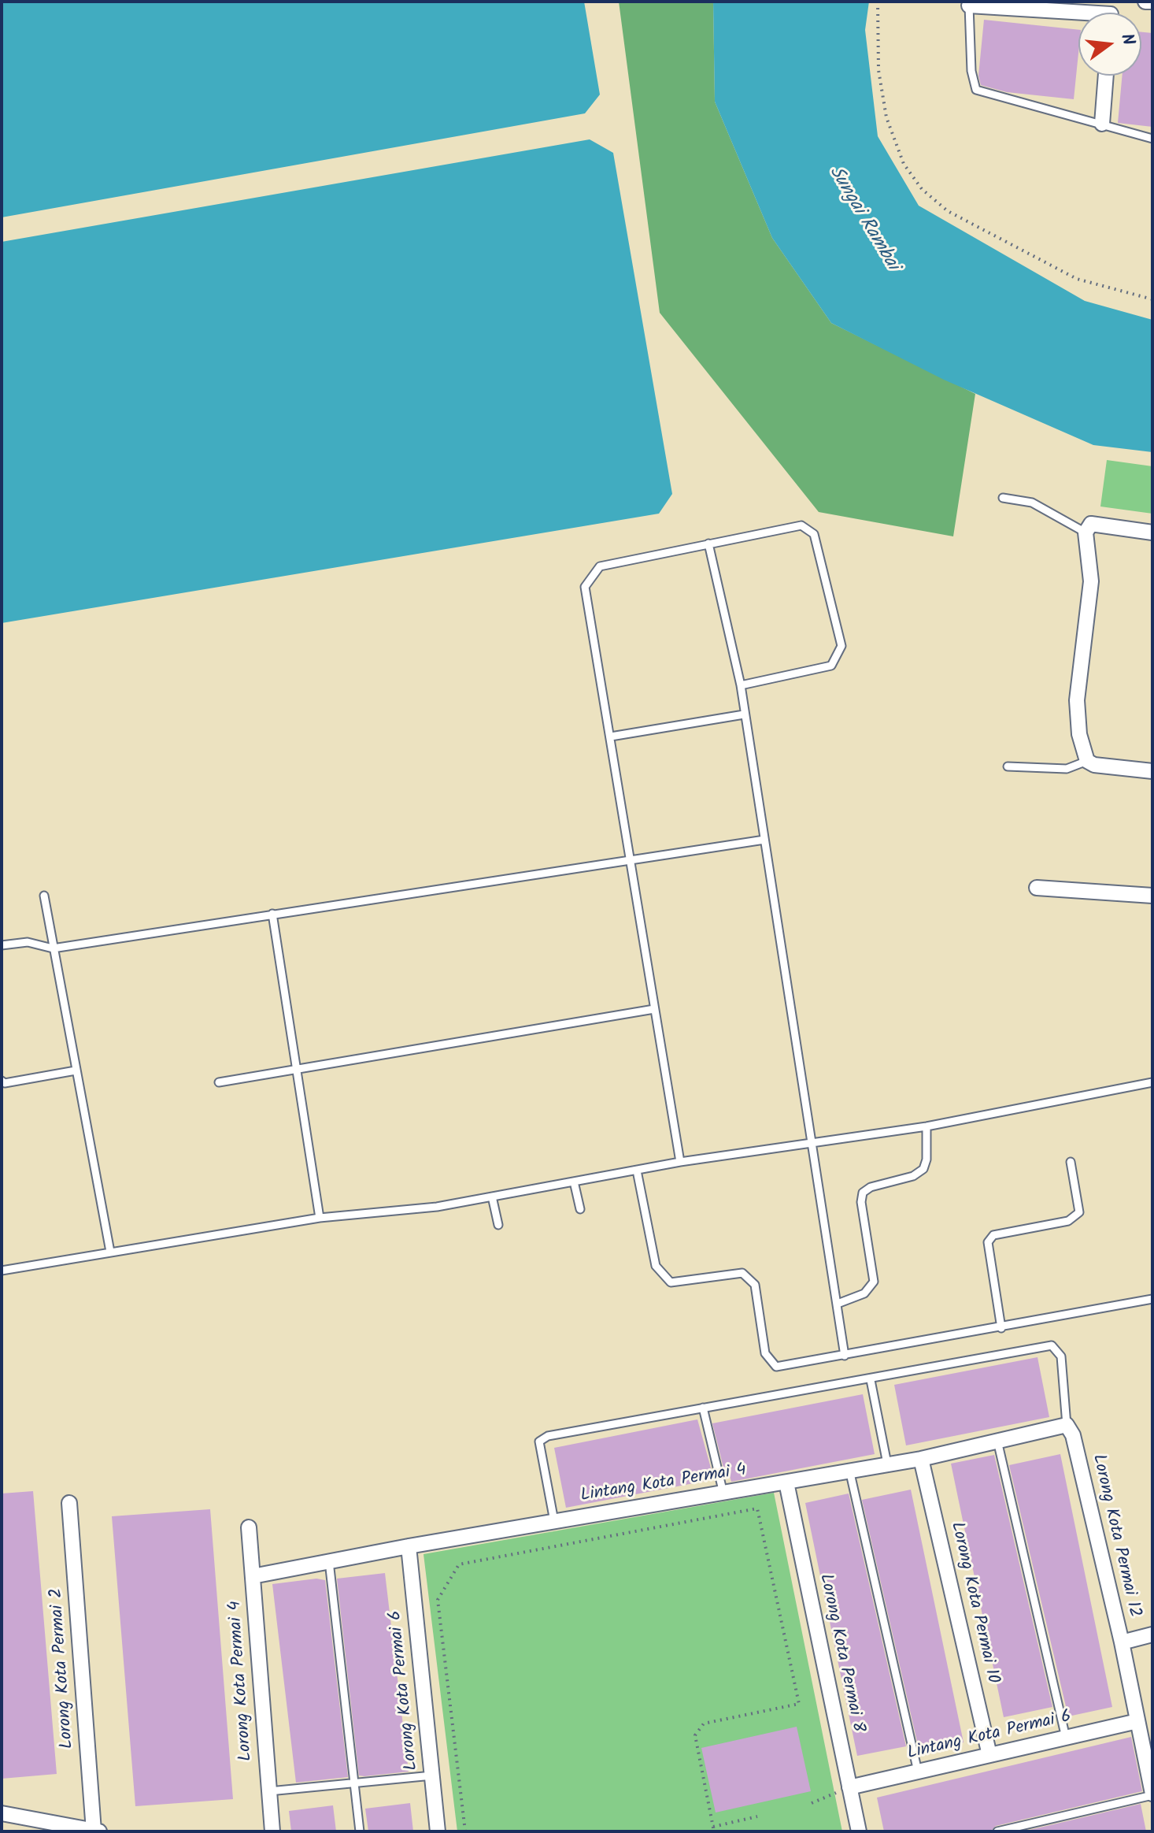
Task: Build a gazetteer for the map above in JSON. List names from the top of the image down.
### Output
{
  "streets": {
    "street": [
      "Lintang Kota Permai 4",
      "Lorong Kota Permai 12",
      "Lorong Kota Permai 10",
      "Lorong Kota Permai 8",
      "Lorong Kota Permai 2",
      "Lorong Kota Permai 4",
      "Lorong Kota Permai 6",
      "Lintang Kota Permai 6"
    ]
  },
  "crossings": [
    ["Lintang Kota Permai 4", "Lorong Kota Permai 12"],
    ["Lintang Kota Permai 4", "Lorong Kota Permai 10"],
    ["Lintang Kota Permai 4", "Lorong Kota Permai 8"],
    ["Lintang Kota Permai 4", "Lorong Kota Permai 4"],
    ["Lintang Kota Permai 4", "Lorong Kota Permai 6"],
    ["Lorong Kota Permai 12", "Lintang Kota Permai 6"],
    ["Lorong Kota Permai 10", "Lintang Kota Permai 6"],
    ["Lorong Kota Permai 8", "Lintang Kota Permai 6"]
  ],
  "water": ["Sungai Rambai"],
  "north": "right"
}
